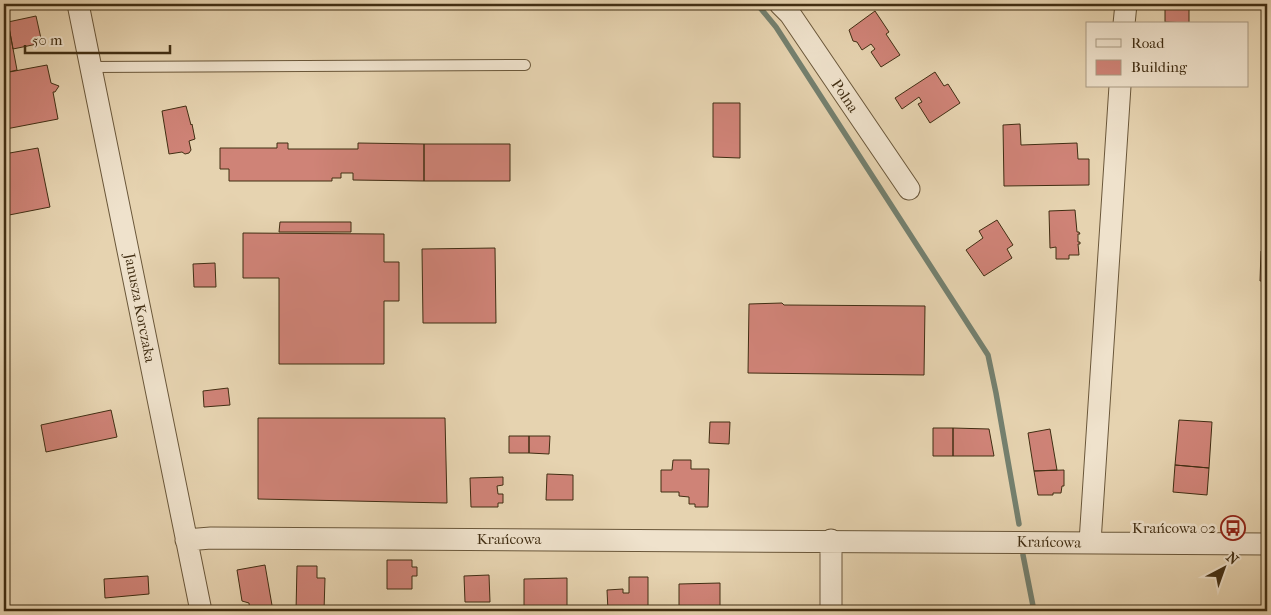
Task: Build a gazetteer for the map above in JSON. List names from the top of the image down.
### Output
{
  "streets": {
    "street": ["Polna", "Janusza Korczaka", "Krańcowa"]
  },
  "crossings": [
    ["Janusza Korczaka", "Krańcowa"]
  ],
  "places": {
    "bus stop": ["Krańcowa 02"]
  },
  "legend": ["Road", "Building"],
  "scale_bar": "50 m",
  "north": "top right"
}
